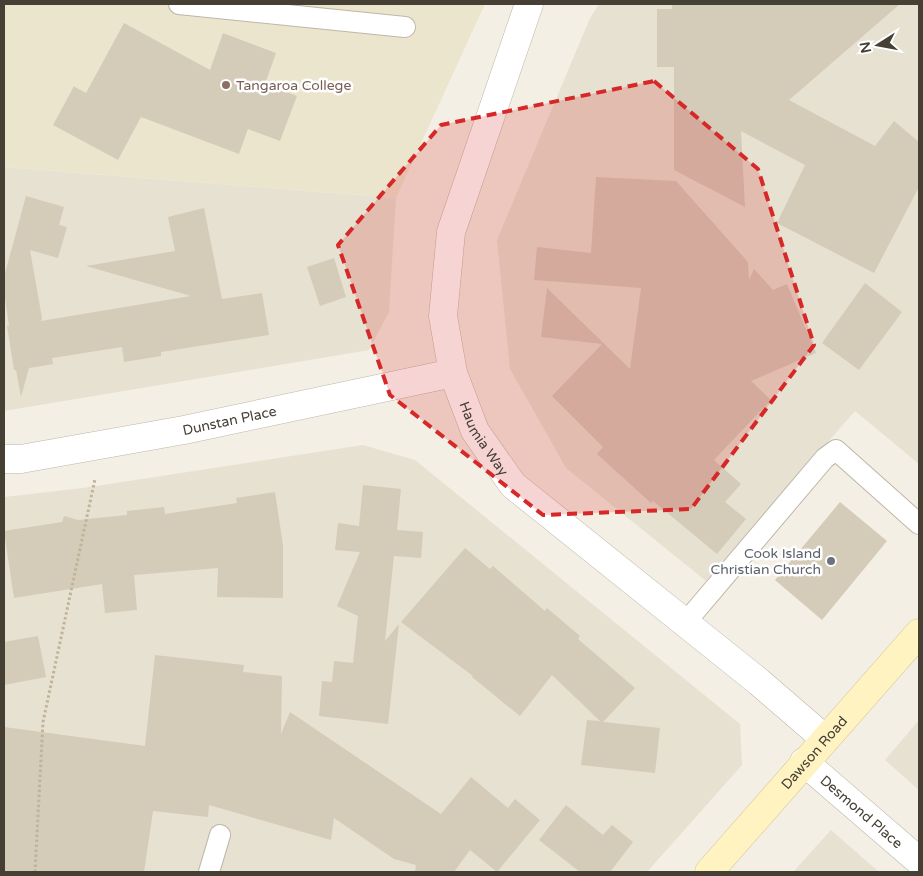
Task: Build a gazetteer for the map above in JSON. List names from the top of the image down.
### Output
{
  "streets": {
    "main road": ["Dawson Road"],
    "street": ["Dunstan Place", "Haumia Way", "Desmond Place"]
  },
  "crossings": [
    ["Dunstan Place", "Haumia Way"],
    ["Haumia Way", "Dawson Road"],
    ["Dawson Road", "Desmond Place"]
  ],
  "places": ["Tangaroa College", "Cook Island Christian Church"],
  "north": "left"
}
